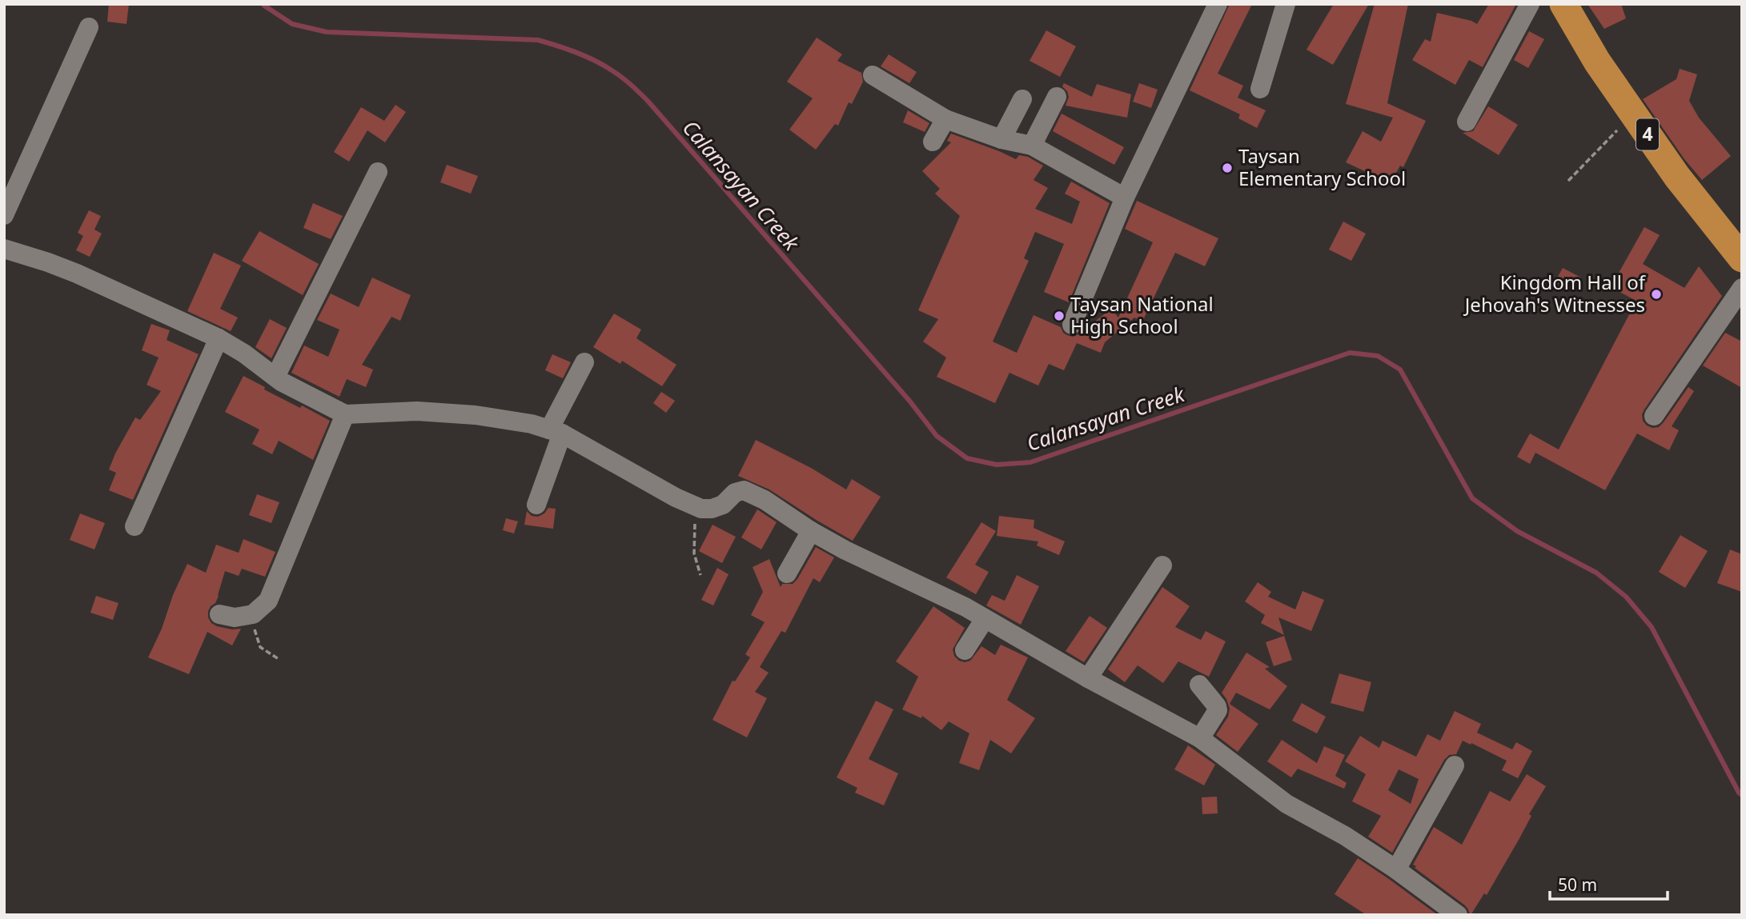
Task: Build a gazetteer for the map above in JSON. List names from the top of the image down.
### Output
{
  "streets": {
    "highway": ["4"]
  },
  "water": ["Calansayan Creek"],
  "places": ["Taysan Elementary School", "Kingdom Hall of Jehovah's Witnesses", "Taysan National High School"],
  "scale_bar": "50 m"
}
